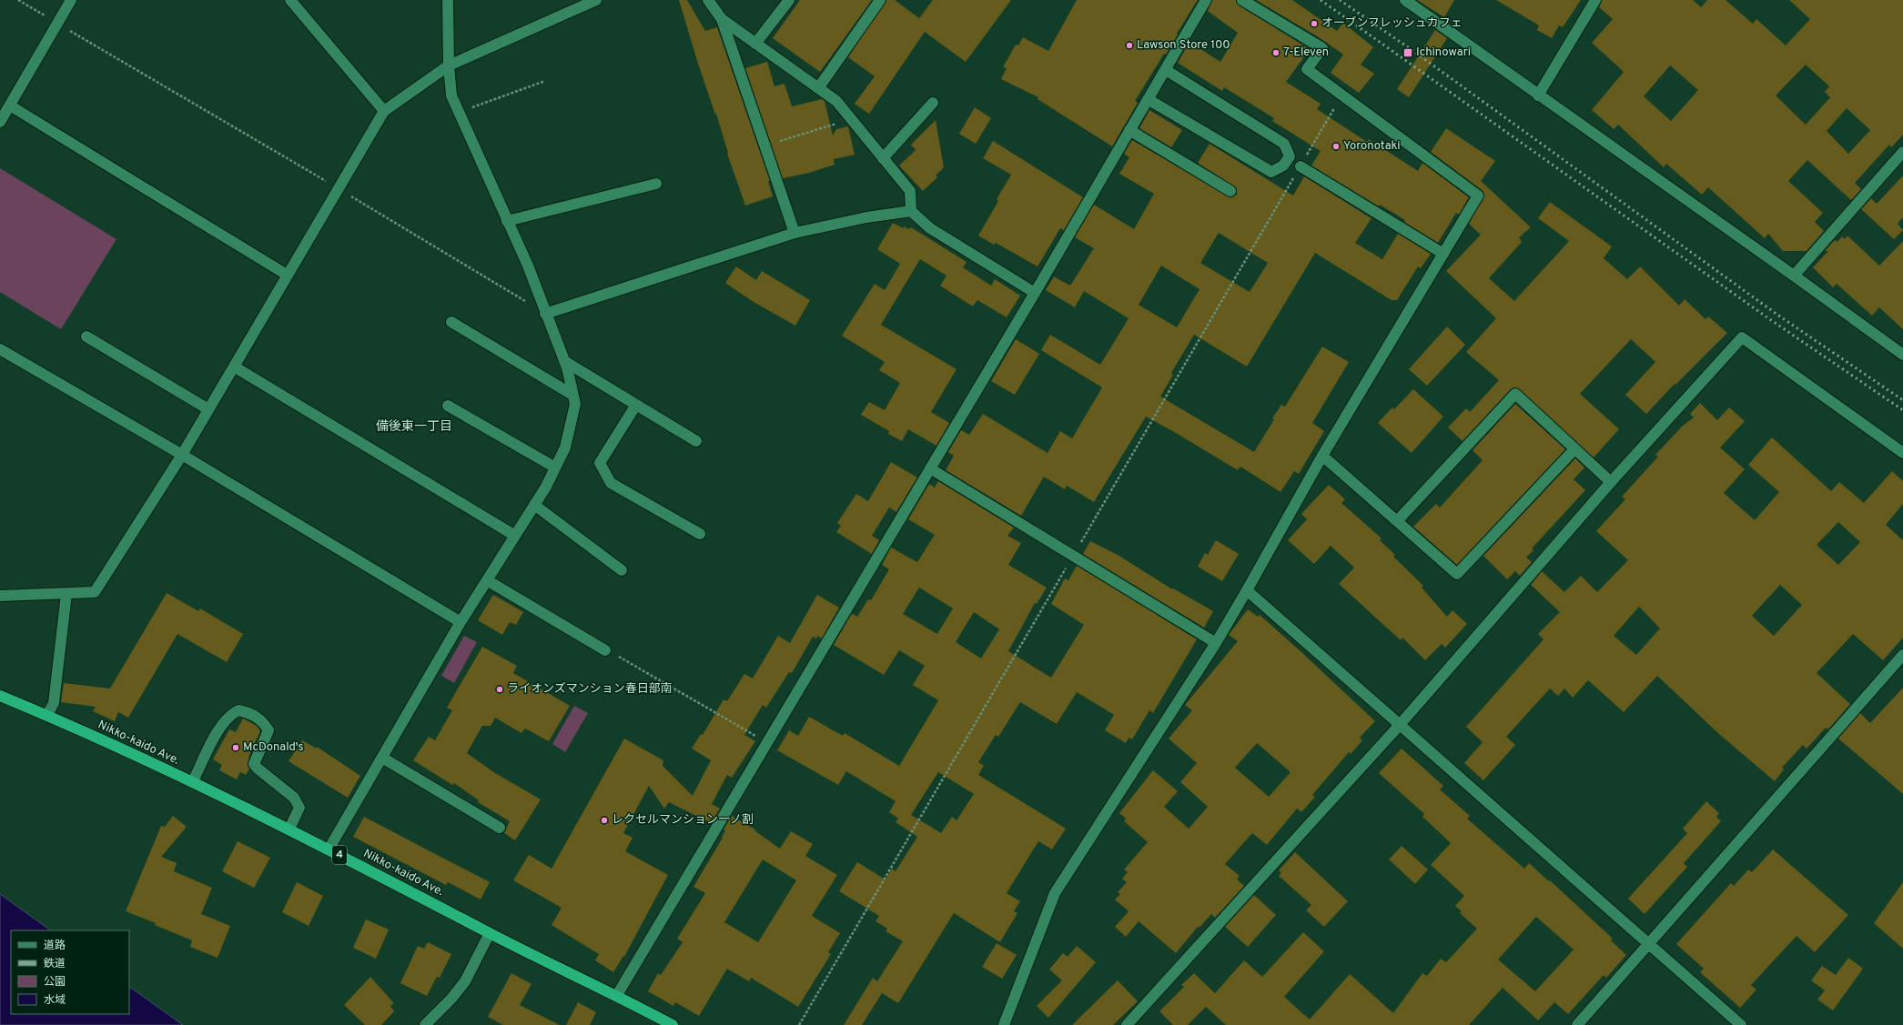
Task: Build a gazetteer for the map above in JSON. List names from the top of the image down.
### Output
{
  "streets": {
    "highway": ["Nikko-kaido Ave.", "4"]
  },
  "districts": ["備後東一丁目"],
  "places": {
    "other": [
      "オーブンフレッシュカフェ",
      "Lawson Store 100",
      "7-Eleven",
      "Yoronotaki",
      "ライオンズマンション春日部南",
      "McDonald's",
      "レクセルマンション一ノ割"
    ],
    "transit": ["Ichinowari"]
  },
  "legend": [
    "道路",
    "鉄道",
    "公園",
    "水域"
  ]
}
